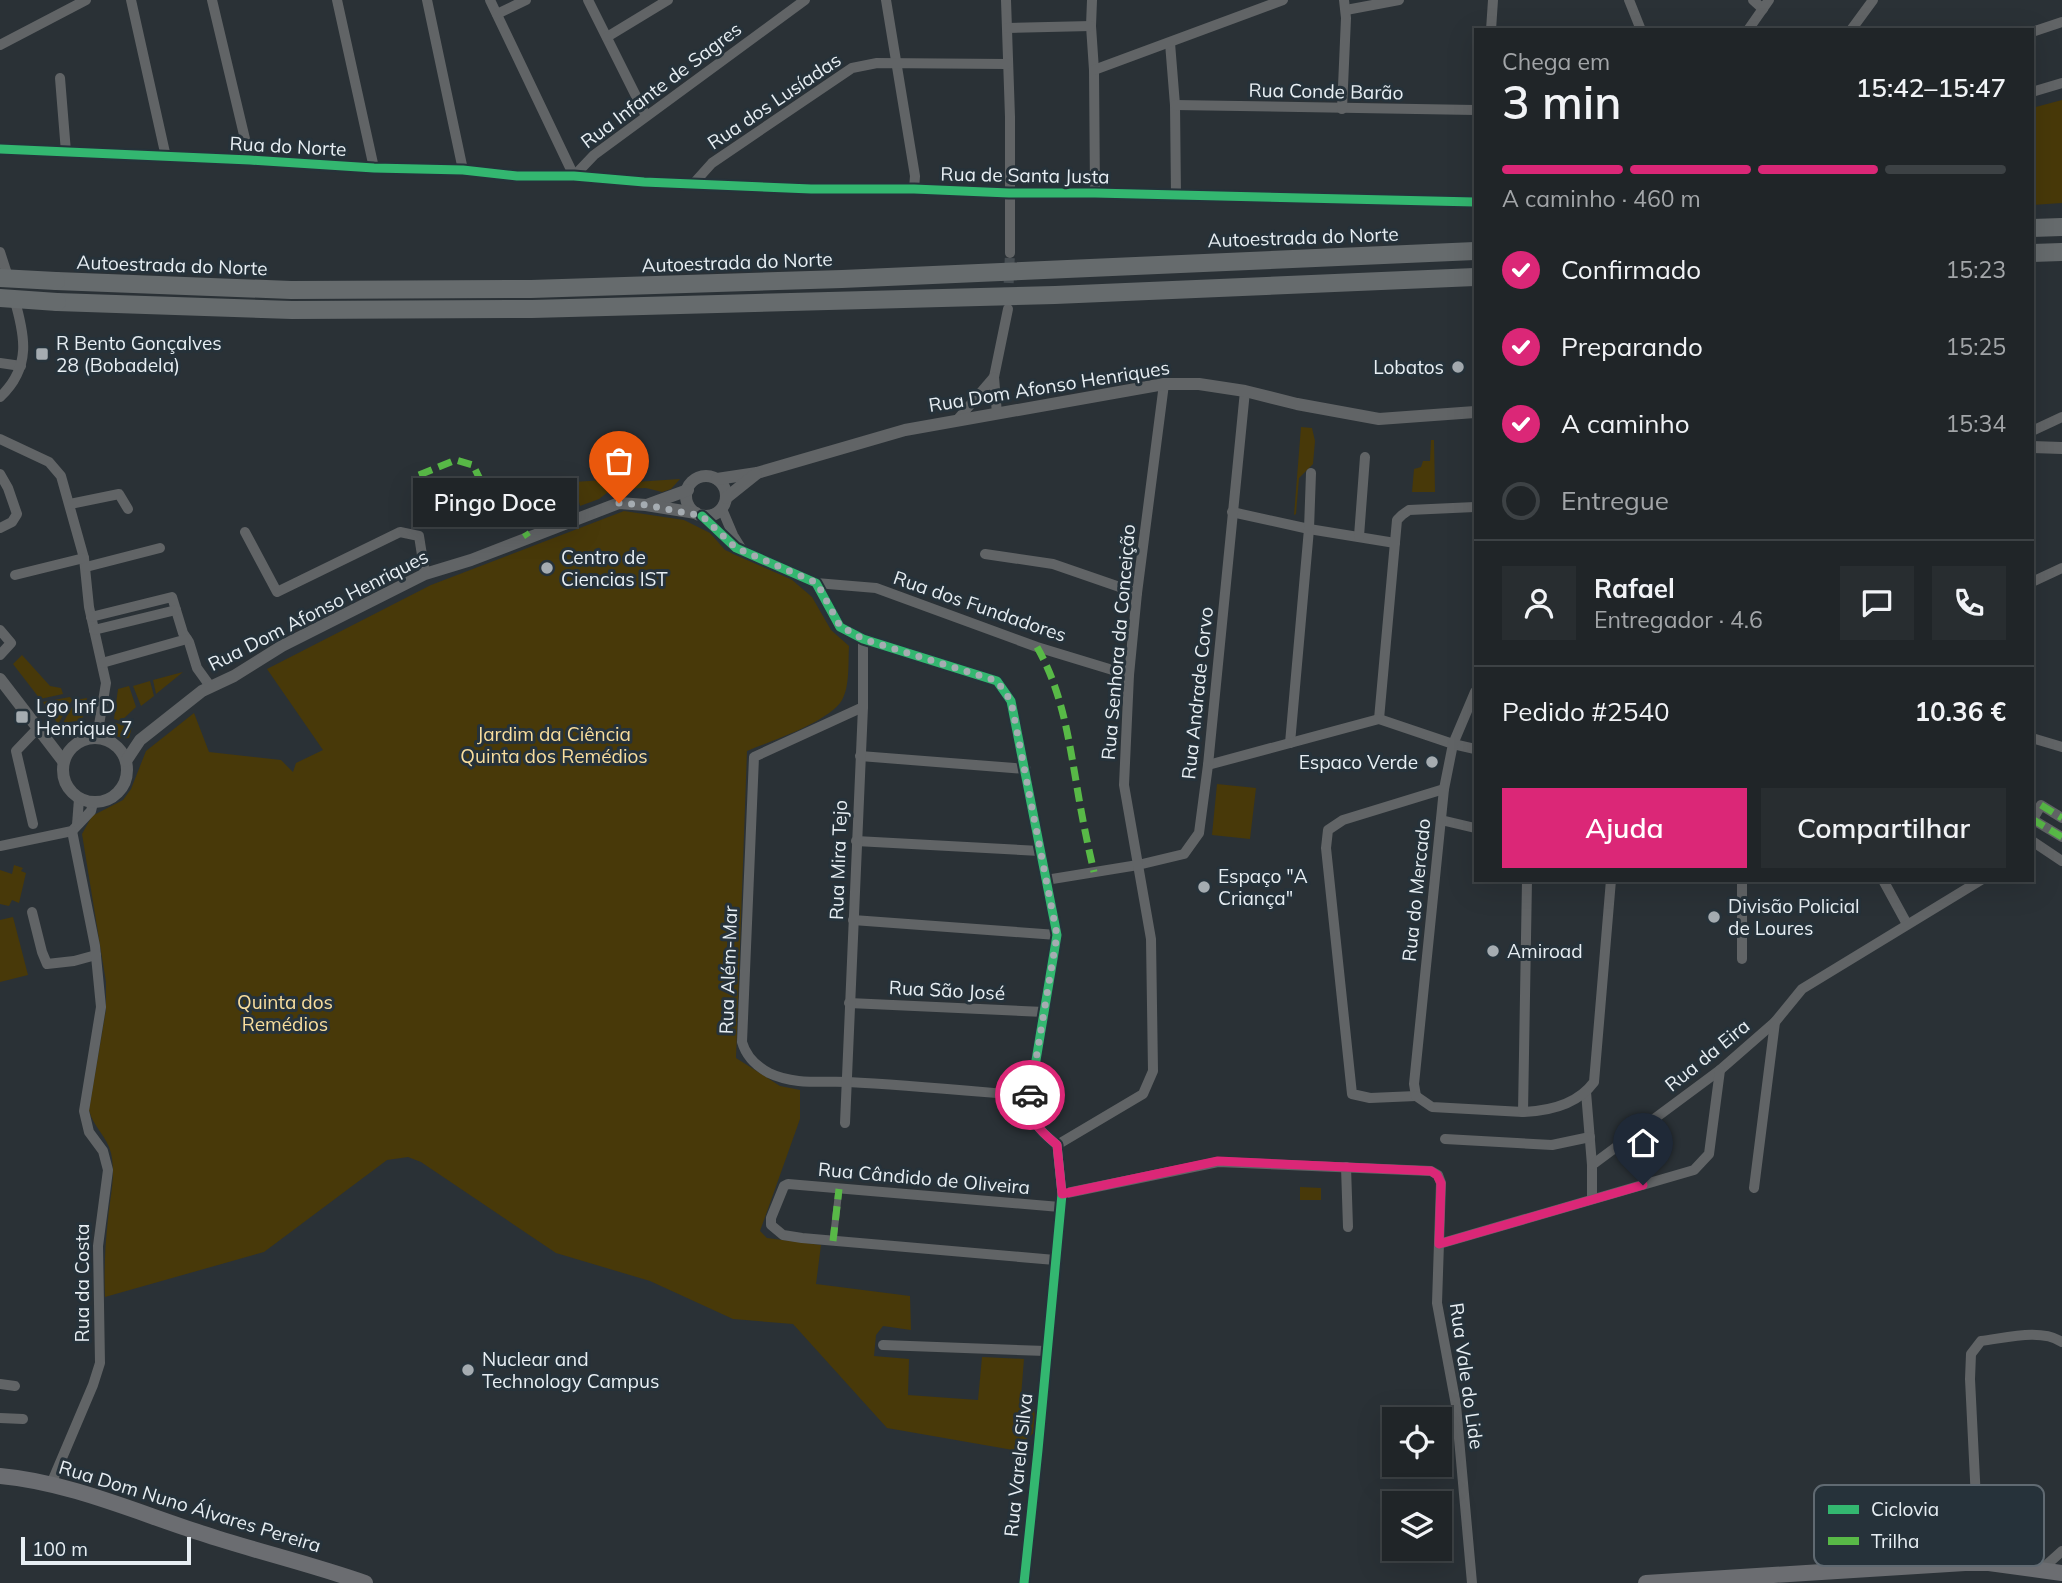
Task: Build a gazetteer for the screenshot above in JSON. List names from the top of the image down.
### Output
{
  "streets": {
    "highway": ["Autoestrada do Norte"],
    "main road": ["Rua Dom Nuno Álvares Pereira"],
    "street": [
      "Rua Infante de Sagres",
      "Rua Conde Barão",
      "Rua dos Lusíadas",
      "Rua do Norte",
      "Rua de Santa Justa",
      "Rua Dom Afonso Henriques",
      "Rua dos Fundadores",
      "Rua Senhora da Conceição",
      "Rua Andrade Corvo",
      "Rua Mira Tejo",
      "Rua do Mercado",
      "Rua Além-Mar",
      "Rua São José",
      "Rua da Eira",
      "Rua Cândido de Oliveira",
      "Rua da Costa",
      "Rua Vale do Lide",
      "Rua Varela Silva"
    ]
  },
  "crossings": [
    ["Rua Infante de Sagres", "Rua do Norte"],
    ["Rua Infante de Sagres", "Rua de Santa Justa"],
    ["Rua dos Lusíadas", "Rua de Santa Justa"],
    ["Rua do Norte", "Rua de Santa Justa"],
    ["Rua Dom Afonso Henriques", "Rua dos Fundadores"],
    ["Rua Dom Afonso Henriques", "Rua Senhora da Conceição"],
    ["Rua Dom Afonso Henriques", "Rua Andrade Corvo"],
    ["Rua Dom Afonso Henriques", "Rua da Costa"],
    ["Rua dos Fundadores", "Rua Senhora da Conceição"],
    ["Rua Senhora da Conceição", "Rua Andrade Corvo"],
    ["Rua Senhora da Conceição", "Rua Varela Silva"],
    ["Rua Mira Tejo", "Rua Além-Mar"],
    ["Rua Mira Tejo", "Rua São José"],
    ["Rua Cândido de Oliveira", "Rua Varela Silva"],
    ["Rua da Costa", "Rua Dom Nuno Álvares Pereira"],
    ["Rua Vale do Lide", "Rua Varela Silva"]
  ],
  "parks": ["Jardim da Ciência Quinta dos Remédios", "Quinta dos Remédios"],
  "places": {
    "transit": ["R Bento Gonçalves 28 (Bobadela)", "Lgo Inf D Henrique 7"],
    "other": [
      "Lobatos",
      "Pingo Doce",
      "Centro de Ciencias IST",
      "Espaco Verde",
      "Espaço \"A Criança\"",
      "Divisão Policial de Loures",
      "Amiroad",
      "Nuclear and Technology Campus"
    ]
  },
  "legend": ["Ciclovia", "Trilha"],
  "scale_bar": "100 m",
  "page": {
    "heading": ["3 min", "Chega em", "15:42–15:47"],
    "panel": [
      "Rafael",
      "Entregador · 4.6",
      "Pedido #2540",
      "10.36 €"
    ],
    "bar": "A caminho · 460 m",
    "list": [
      ["Confirmado", "15:23"],
      ["Preparando", "15:25"],
      ["A caminho", "15:34"],
      "Entregue"
    ],
    "bubble": "Pingo Doce",
    "buttons": ["Ajuda", "Compartilhar"],
    "scale": "100 m"
  }
}
